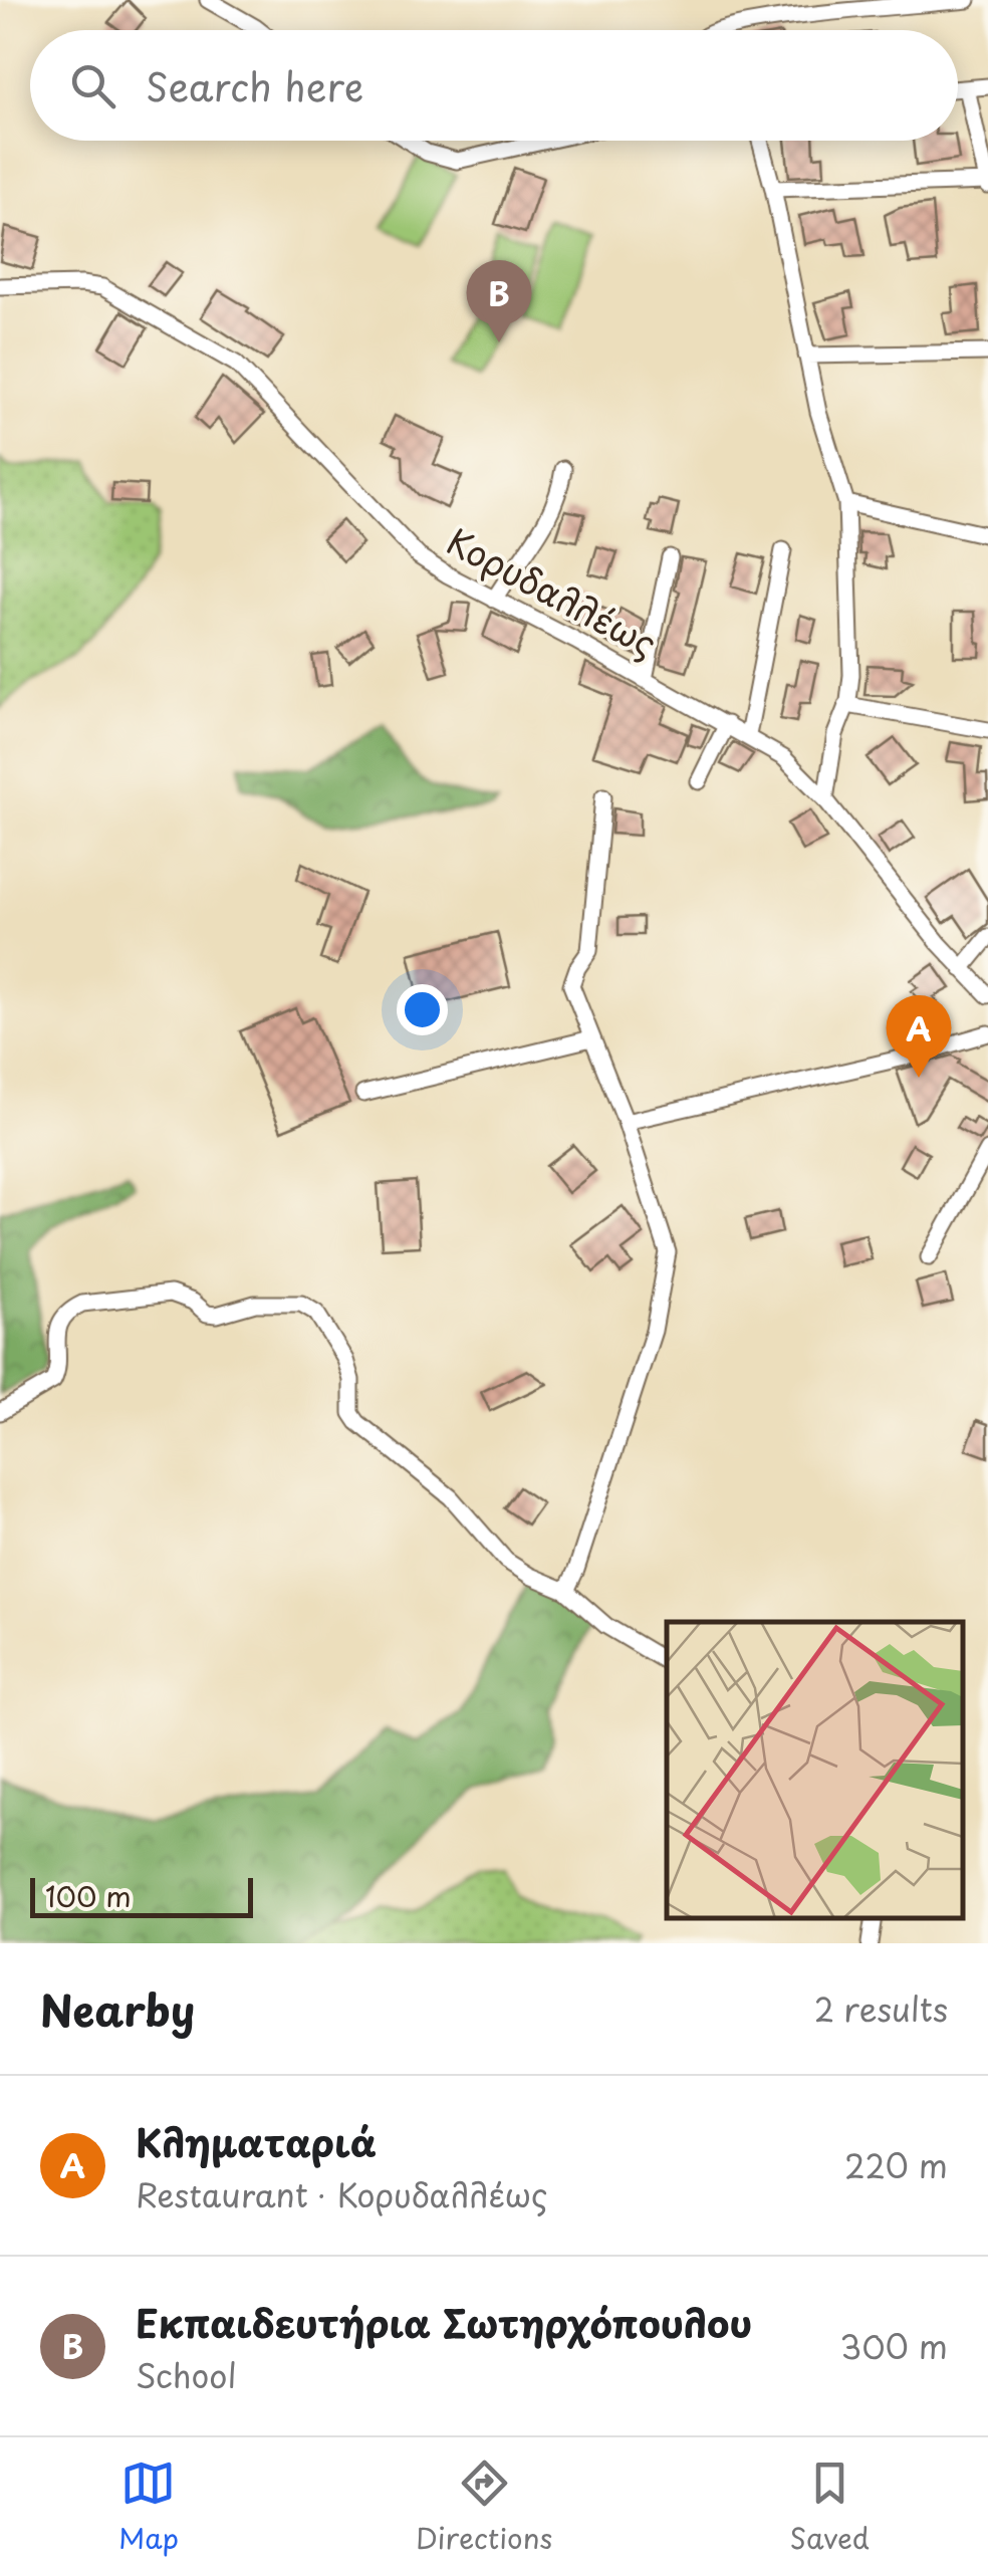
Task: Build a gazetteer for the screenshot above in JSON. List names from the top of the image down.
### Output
{
  "streets": {
    "street": ["Κορυδαλλέως"]
  },
  "scale_bar": "100 m",
  "page": {
    "search": "Search here",
    "pins": ["B", "A"],
    "scale": "100 m",
    "heading": ["Nearby", "2 results"],
    "list": [
      {
        "mark": "A",
        "name": "Κληματαριά",
        "note": "Restaurant · Κορυδαλλέως",
        "value": "220 m"
      },
      {
        "mark": "B",
        "name": "Εκπαιδευτήρια Σωτηρχόπουλου",
        "note": "School",
        "value": "300 m"
      }
    ],
    "nav": ["Map", "Directions", "Saved"]
  }
}
